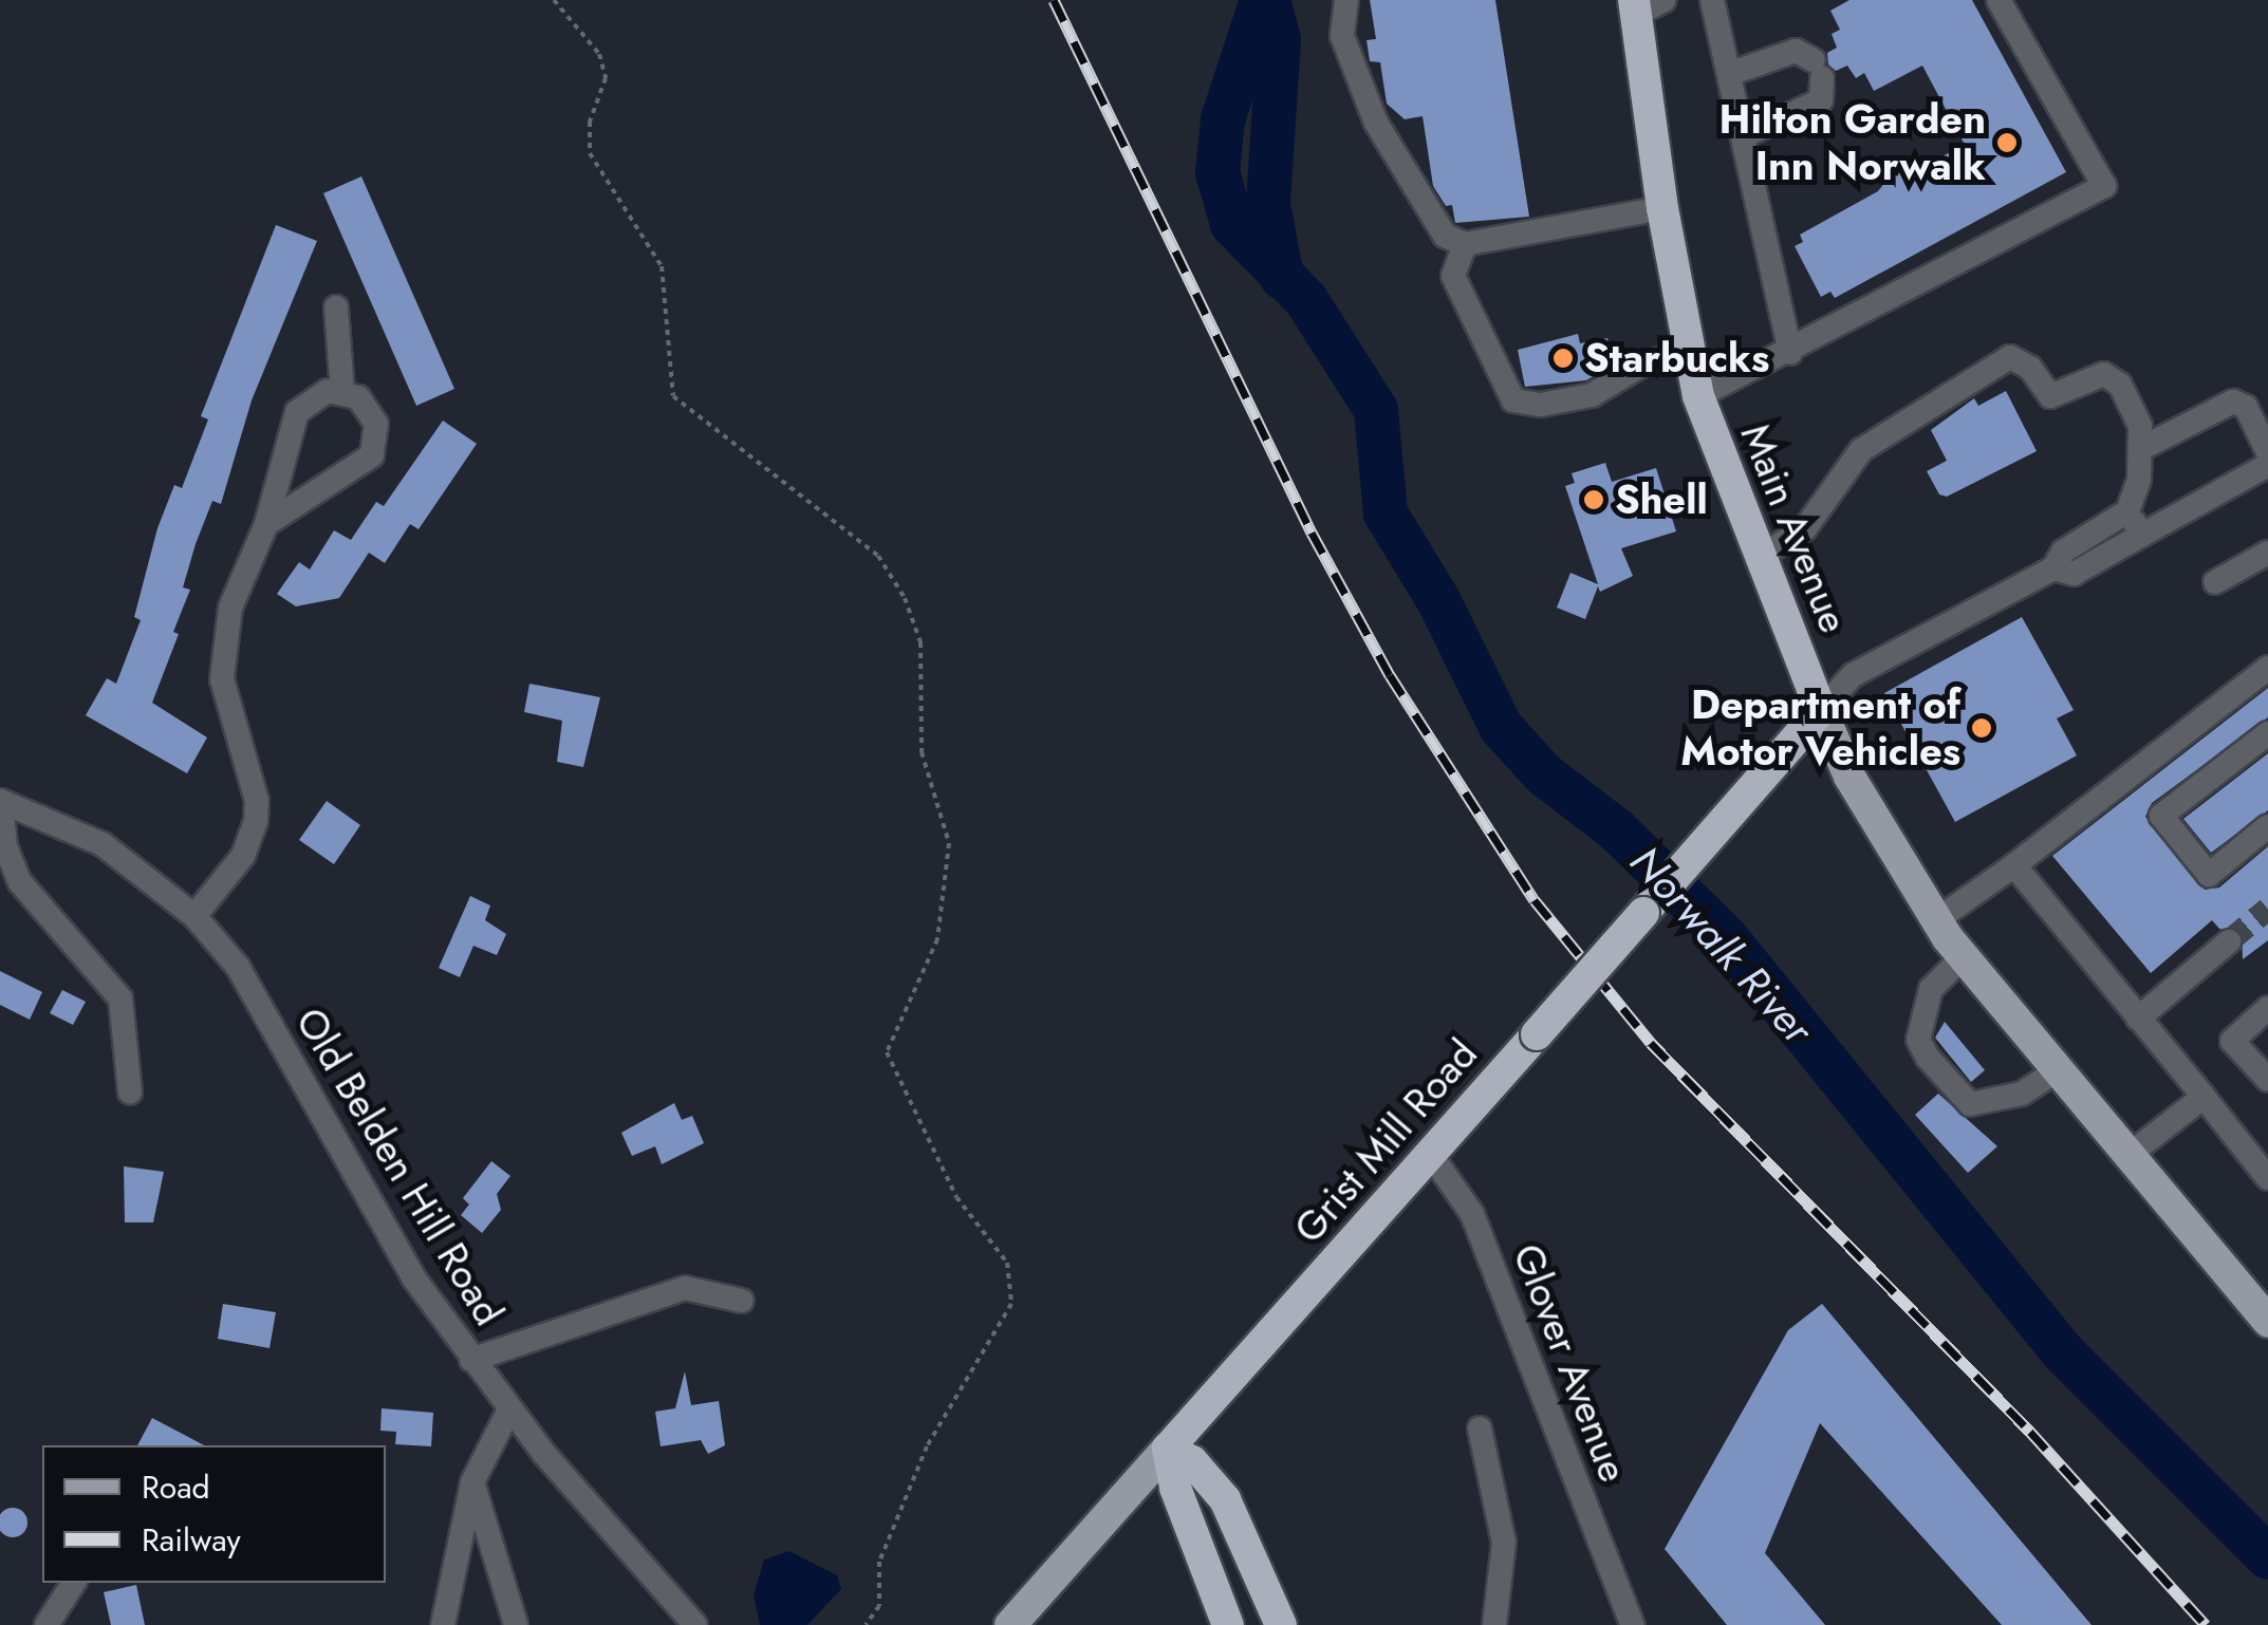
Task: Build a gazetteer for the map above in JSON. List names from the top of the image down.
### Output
{
  "streets": {
    "highway": ["Main Avenue", "Grist Mill Road"],
    "street": ["Old Belden Hill Road", "Glover Avenue"]
  },
  "crossings": [
    ["Main Avenue", "Grist Mill Road"],
    ["Grist Mill Road", "Glover Avenue"]
  ],
  "water": ["Norwalk River"],
  "places": [
    "Hilton Garden Inn Norwalk",
    "Starbucks",
    "Shell",
    "Department of Motor Vehicles"
  ],
  "legend": ["Road", "Railway"]
}
